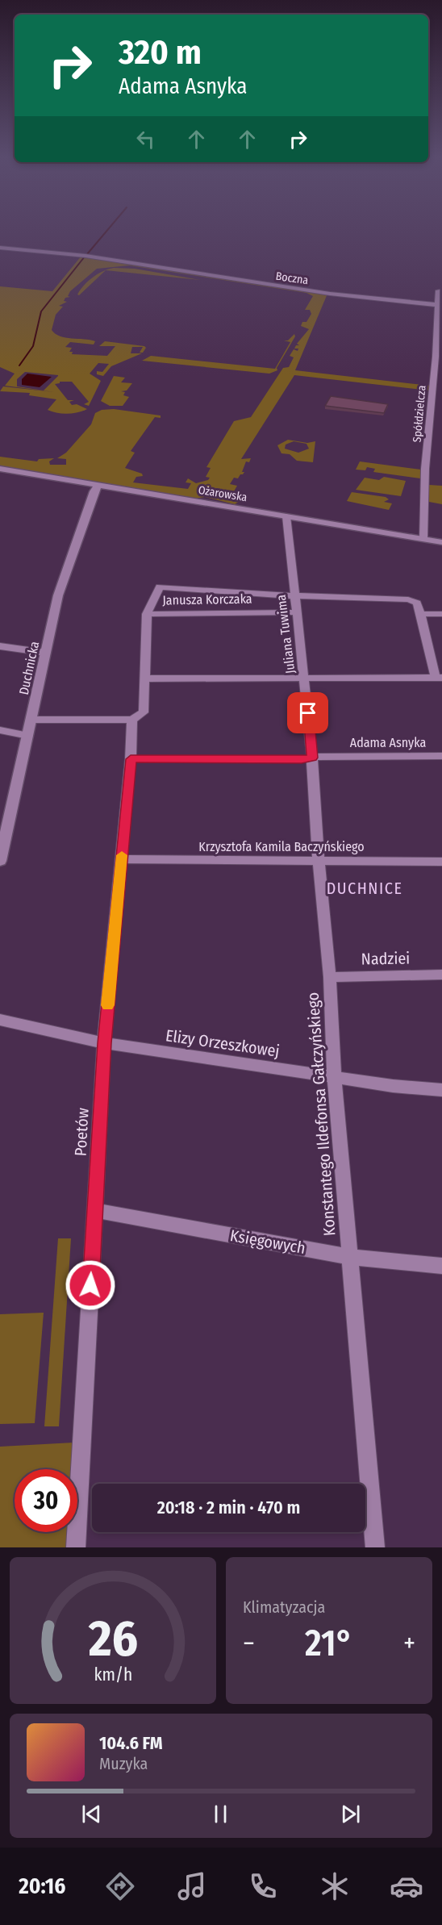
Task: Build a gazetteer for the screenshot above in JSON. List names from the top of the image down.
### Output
{
  "streets": {
    "street": [
      "Boczna",
      "Spółdzielcza",
      "Ożarowska",
      "Janusza Korczaka",
      "Juliana Tuwima",
      "Duchnicka",
      "Adama Asnyka",
      "Krzysztofa Kamila Baczyńskiego",
      "Nadziei",
      "Elizy Orzeszkowej",
      "Konstantego Ildefonsa Gałczyńskiego",
      "Poetów",
      "Księgowych"
    ]
  },
  "crossings": [
    ["Boczna", "Spółdzielcza"],
    ["Spółdzielcza", "Ożarowska"],
    ["Ożarowska", "Juliana Tuwima"],
    ["Ożarowska", "Duchnicka"],
    ["Janusza Korczaka", "Juliana Tuwima"],
    ["Janusza Korczaka", "Poetów"],
    ["Juliana Tuwima", "Konstantego Ildefonsa Gałczyńskiego"],
    ["Adama Asnyka", "Konstantego Ildefonsa Gałczyńskiego"],
    ["Adama Asnyka", "Poetów"],
    ["Krzysztofa Kamila Baczyńskiego", "Konstantego Ildefonsa Gałczyńskiego"],
    ["Krzysztofa Kamila Baczyńskiego", "Poetów"],
    ["Nadziei", "Konstantego Ildefonsa Gałczyńskiego"],
    ["Elizy Orzeszkowej", "Konstantego Ildefonsa Gałczyńskiego"],
    ["Elizy Orzeszkowej", "Poetów"],
    ["Konstantego Ildefonsa Gałczyńskiego", "Księgowych"],
    ["Poetów", "Księgowych"]
  ],
  "districts": ["DUCHNICE"],
  "page": {
    "turn": ["320 m", "Adama Asnyka"],
    "limit": "30",
    "trip": "20:18 · 2 min · 470 m",
    "tile": "Klimatyzacja",
    "heat": ["−", "21°", "+"],
    "song": ["104.6 FM", "Muzyka"],
    "tabs": "20:16",
    "gauge": ["26", "km/h"]
  }
}
